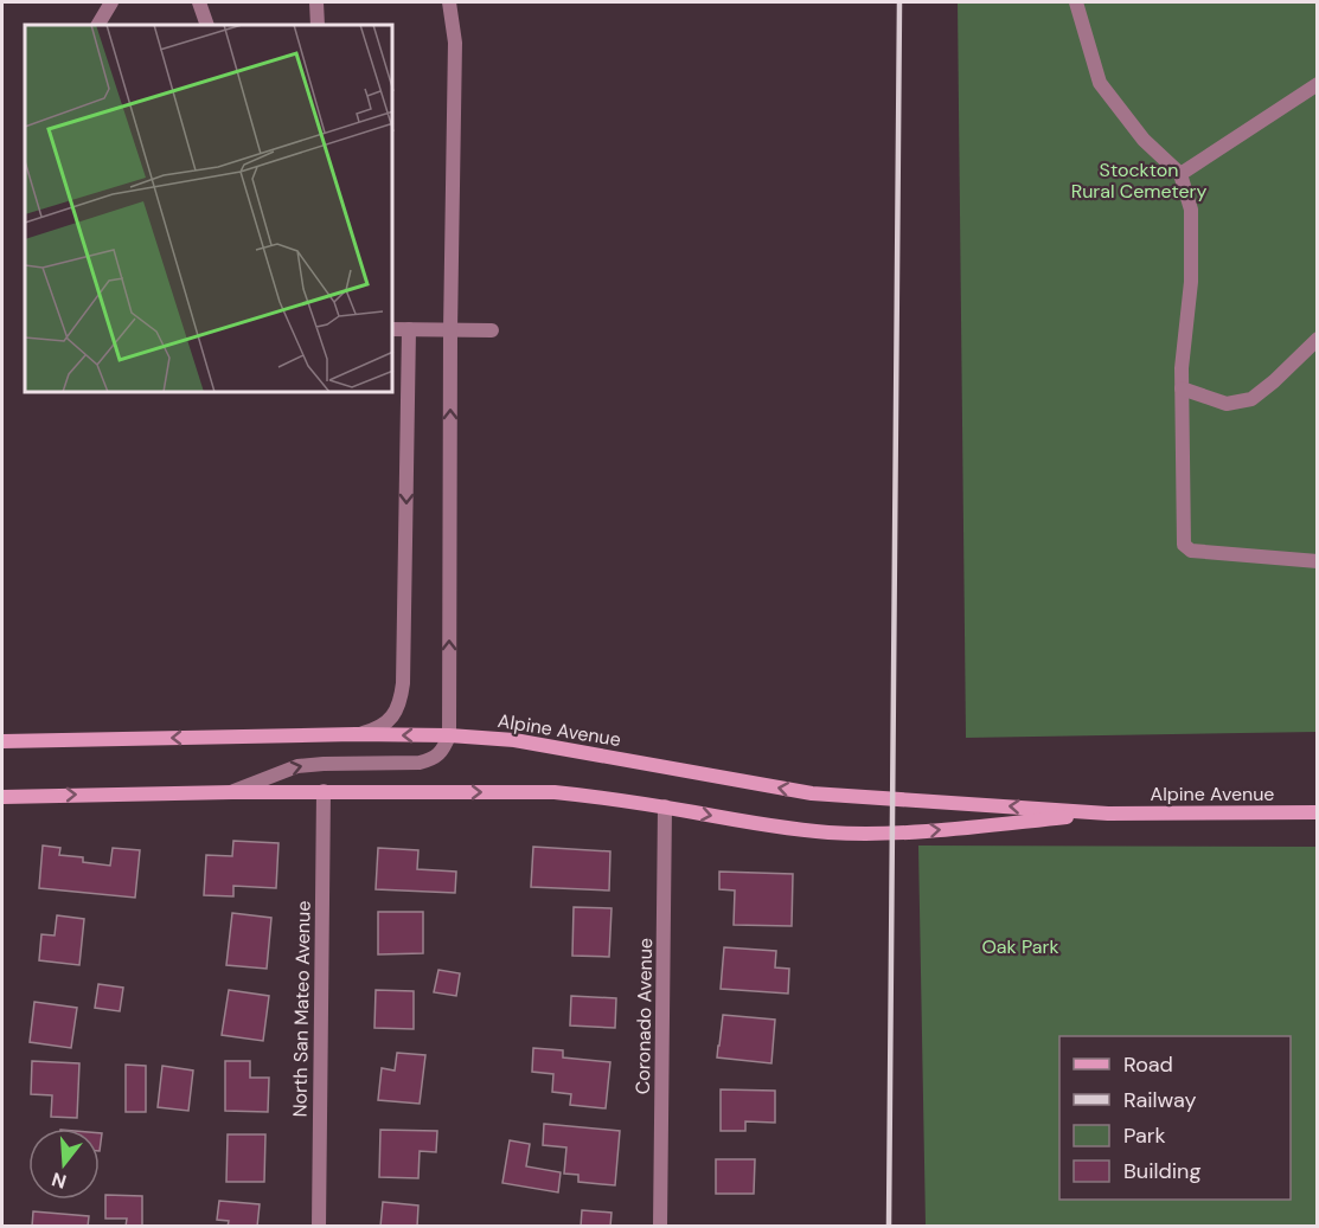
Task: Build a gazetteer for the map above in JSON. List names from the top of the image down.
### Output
{
  "streets": {
    "street": ["Alpine Avenue", "North San Mateo Avenue", "Coronado Avenue"]
  },
  "crossings": [
    ["Alpine Avenue", "North San Mateo Avenue"],
    ["Alpine Avenue", "Coronado Avenue"]
  ],
  "parks": ["Stockton Rural Cemetery", "Oak Park"],
  "legend": [
    "Road",
    "Railway",
    "Park",
    "Building"
  ],
  "north": "bottom"
}
